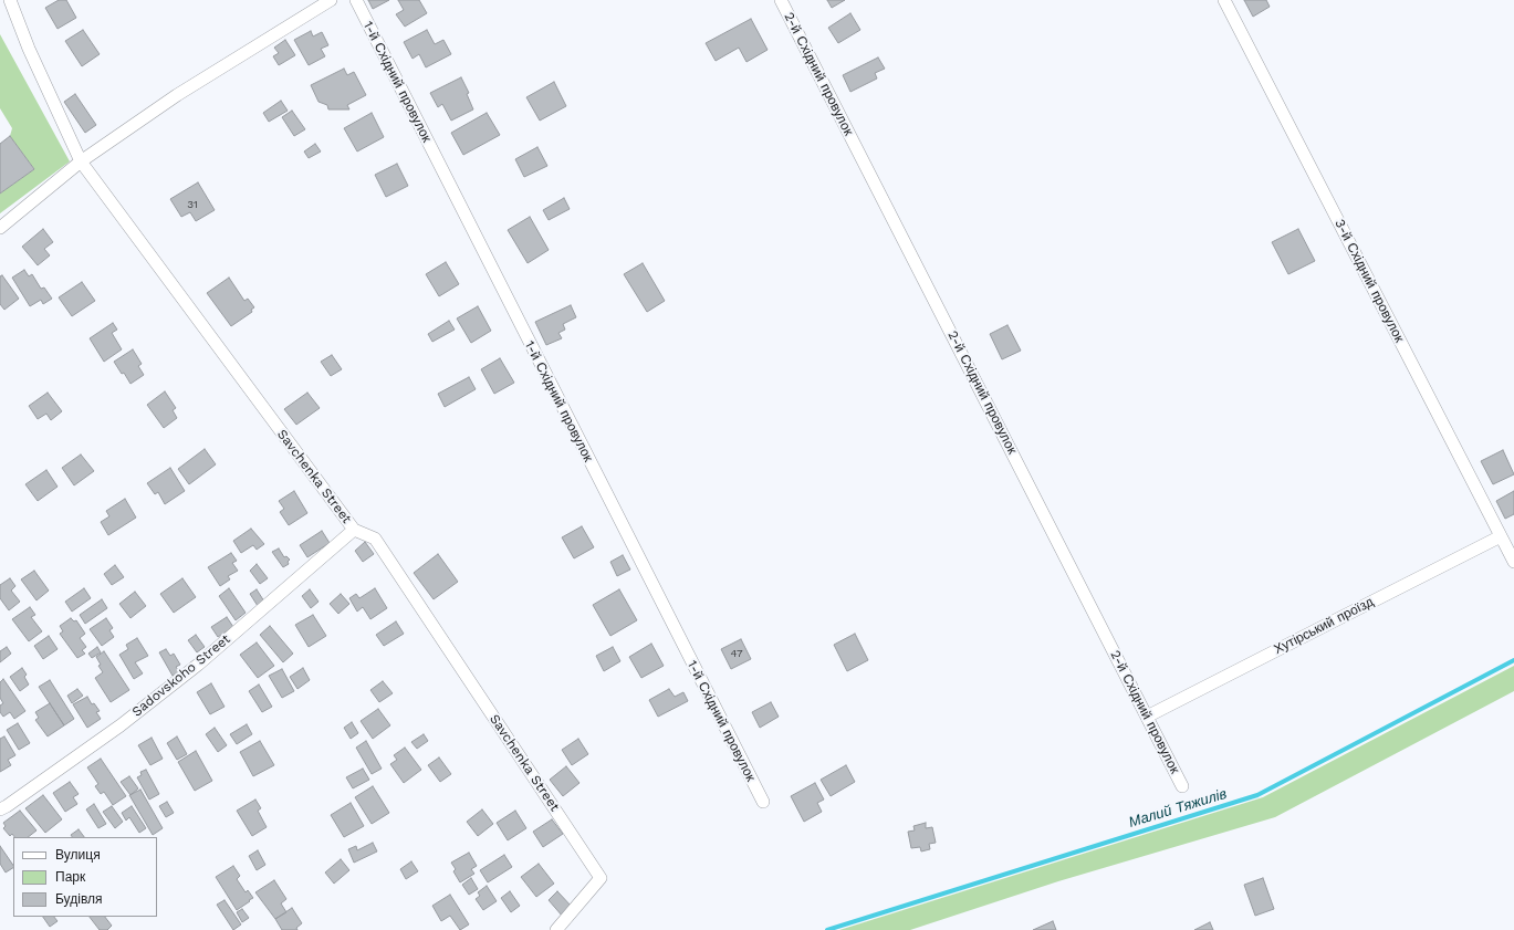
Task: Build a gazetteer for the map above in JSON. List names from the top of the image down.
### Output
{
  "streets": {
    "street": [
      "2-й Східний провулок",
      "1-й Східний провулок",
      "3-й Східний провулок",
      "Savchenka Street",
      "Хутірський проїзд",
      "Sadovskoho Street"
    ]
  },
  "crossings": [
    ["2-й Східний провулок", "Хутірський проїзд"],
    ["3-й Східний провулок", "Хутірський проїзд"],
    ["Savchenka Street", "Sadovskoho Street"]
  ],
  "water": ["Малий Тяжилів"],
  "house_numbers": ["31", "47"],
  "legend": ["Вулиця", "Парк", "Будівля"]
}
